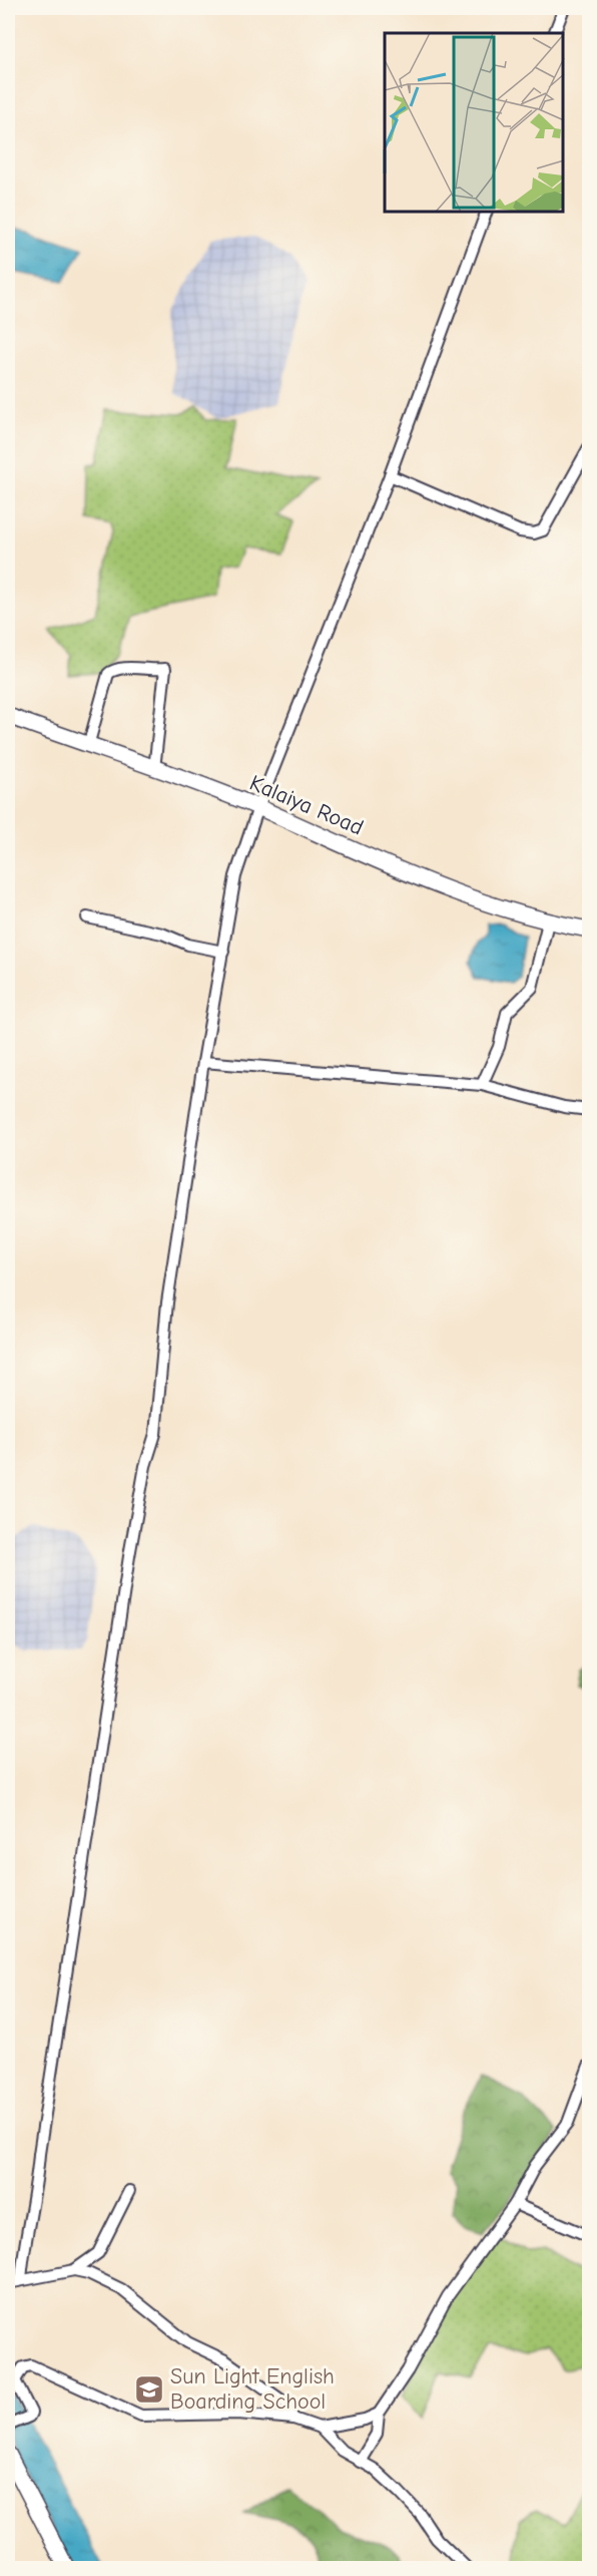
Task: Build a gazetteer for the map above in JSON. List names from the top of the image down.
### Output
{
  "streets": {
    "main road": ["Kalaiya Road"]
  },
  "places": {
    "school or university": ["Sun Light English Boarding School"]
  }
}
